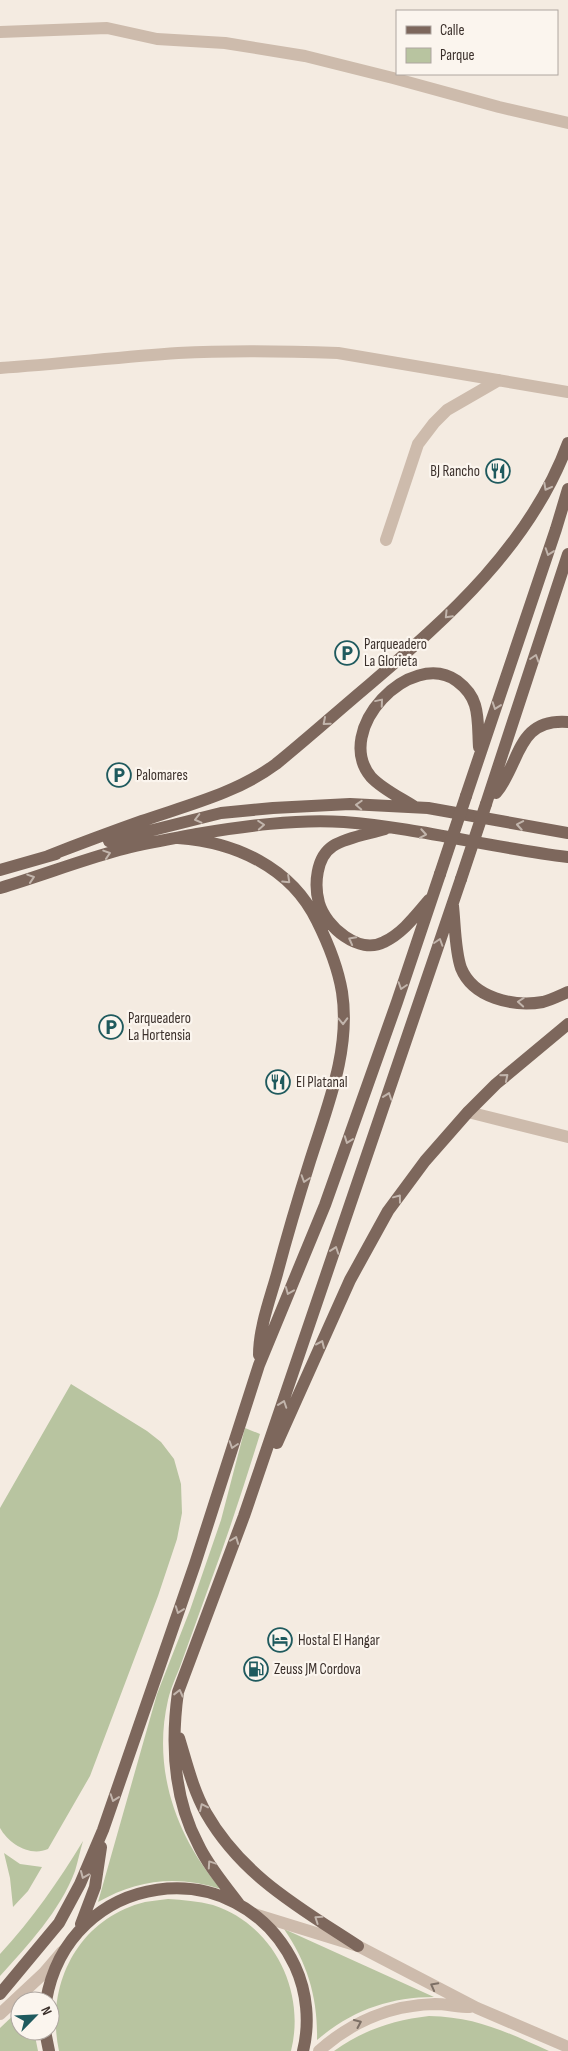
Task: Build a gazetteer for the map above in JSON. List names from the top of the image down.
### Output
{
  "places": {
    "restaurant": ["BJ Rancho", "El Platanal"],
    "parking": ["Parqueadero La Glorieta", "Palomares", "Parqueadero La Hortensia"],
    "hotel": ["Hostal El Hangar"],
    "fuel station": ["Zeuss JM Cordova"]
  },
  "legend": ["Calle", "Parque"],
  "north": "top right"
}
